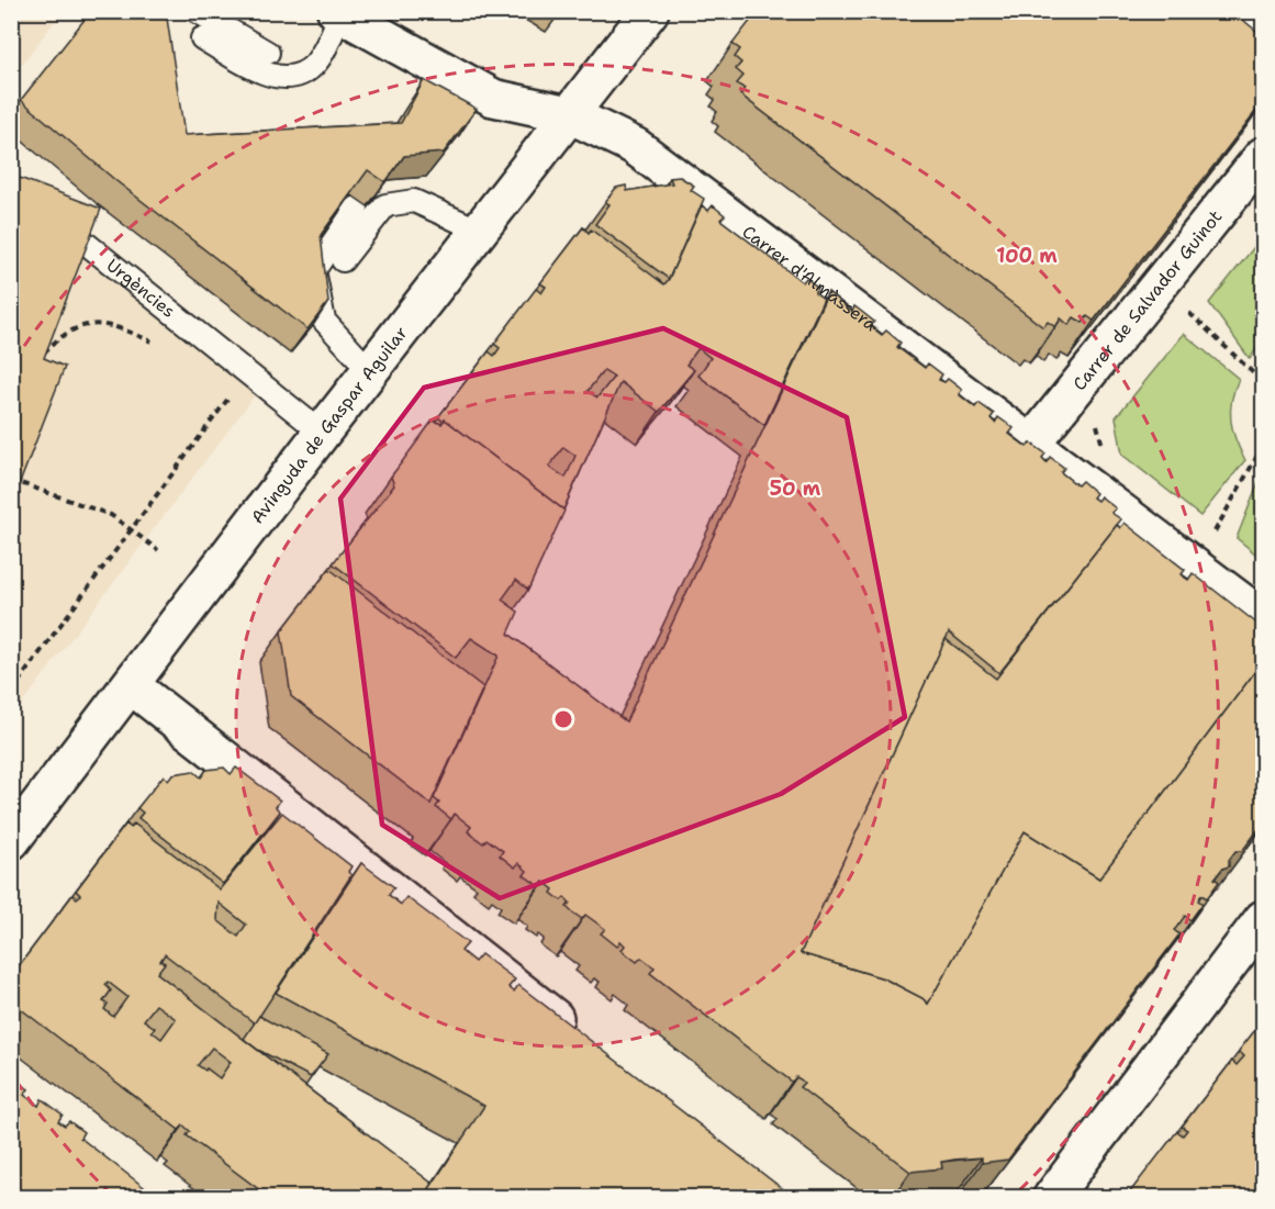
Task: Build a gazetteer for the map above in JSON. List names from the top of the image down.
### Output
{
  "streets": {
    "street": ["Carrer d'Almàssera", "Carrer de Salvador Guinot", "Avinguda de Gaspar Aguilar"],
    "lane": ["Urgències"]
  },
  "crossings": [
    ["Carrer d'Almàssera", "Carrer de Salvador Guinot"],
    ["Carrer d'Almàssera", "Avinguda de Gaspar Aguilar"],
    ["Urgències", "Avinguda de Gaspar Aguilar"]
  ],
  "rings": ["100 m", "50 m"]
}
